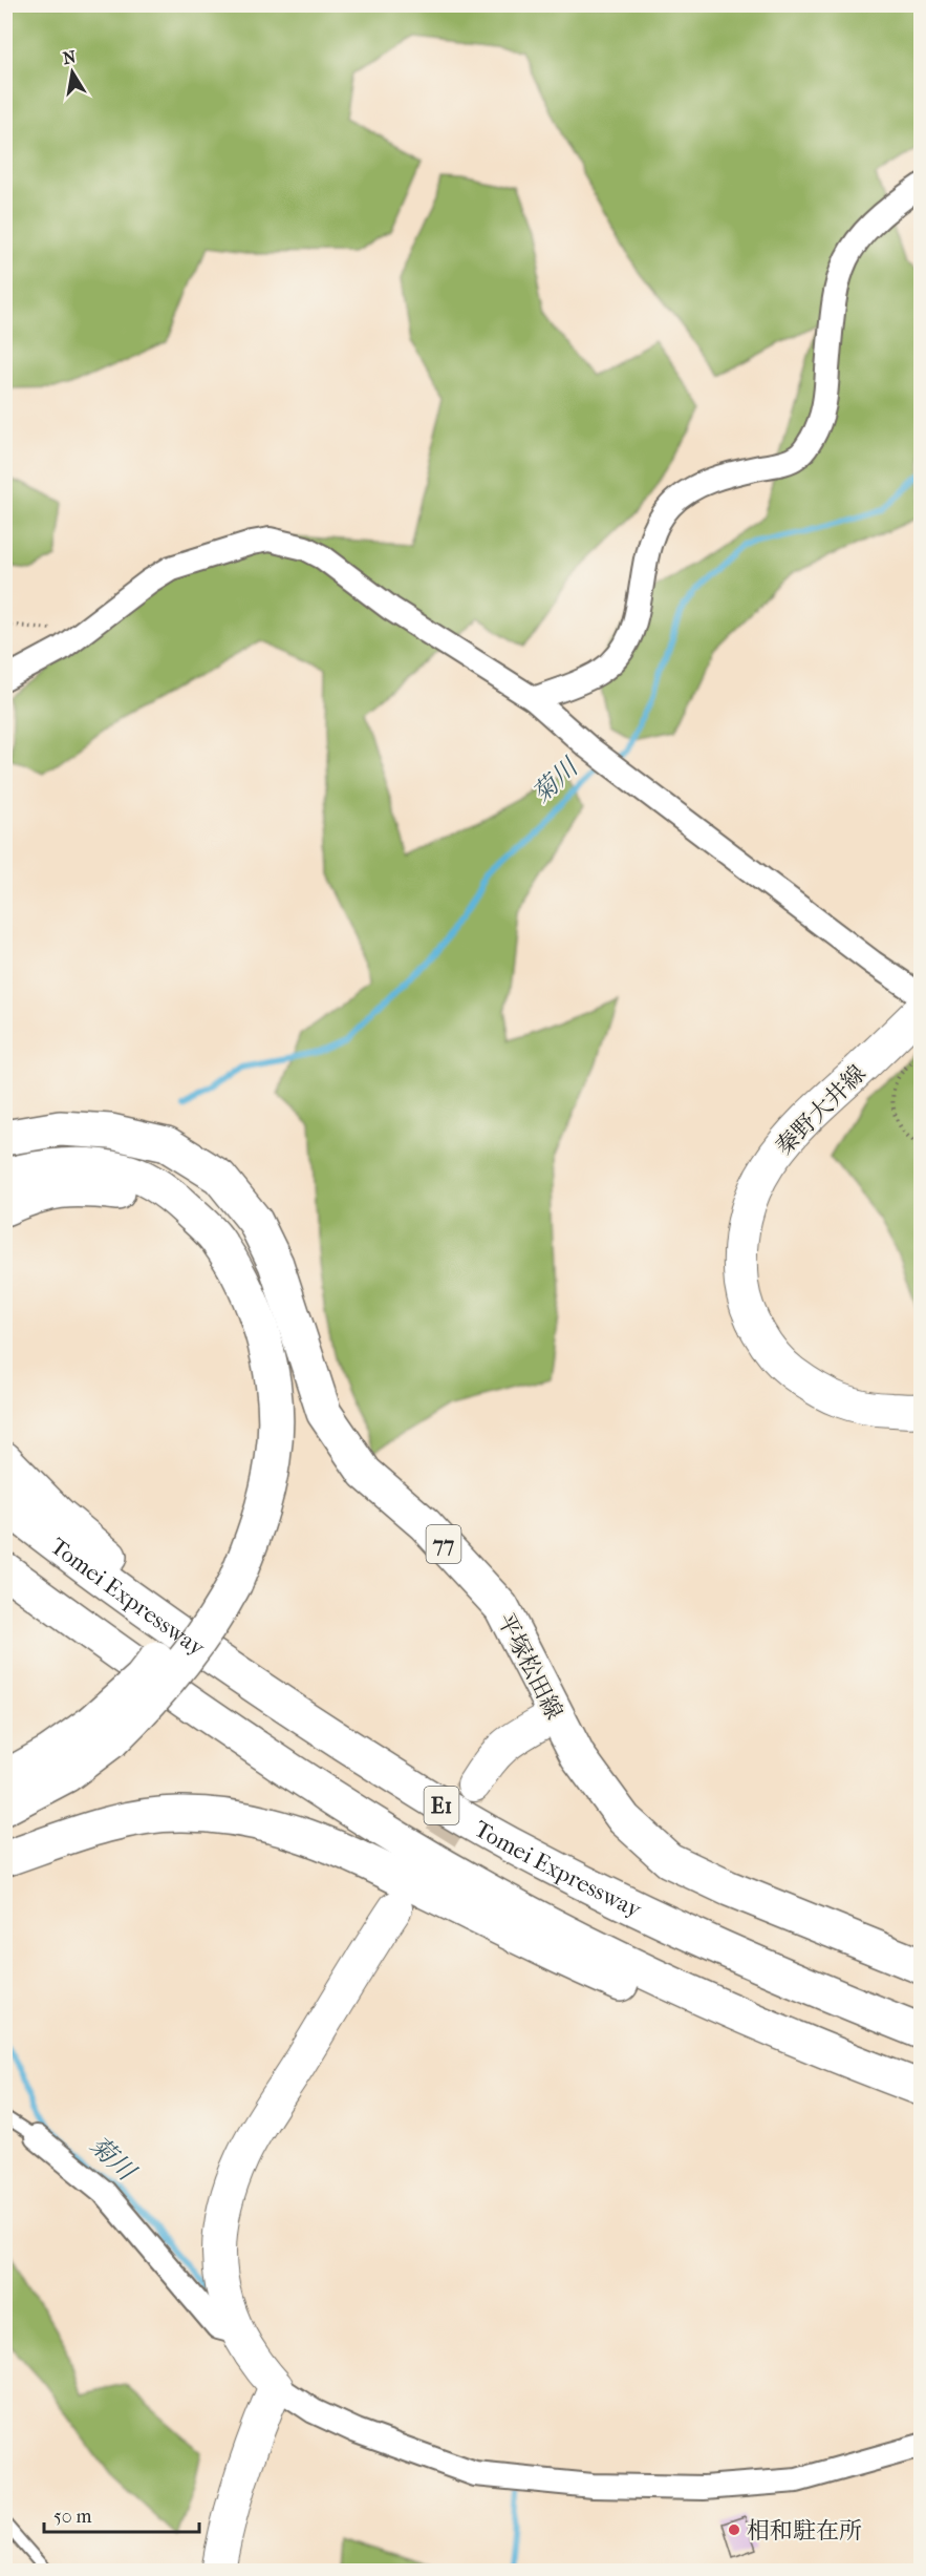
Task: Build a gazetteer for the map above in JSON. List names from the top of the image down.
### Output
{
  "streets": {
    "main road": [
      "77",
      "Tomei Expressway",
      "平塚松田線",
      "E1"
    ],
    "street": ["秦野大井線"]
  },
  "water": ["菊川"],
  "places": ["相和駐在所"],
  "scale_bar": "50 m",
  "north": "top"
}
